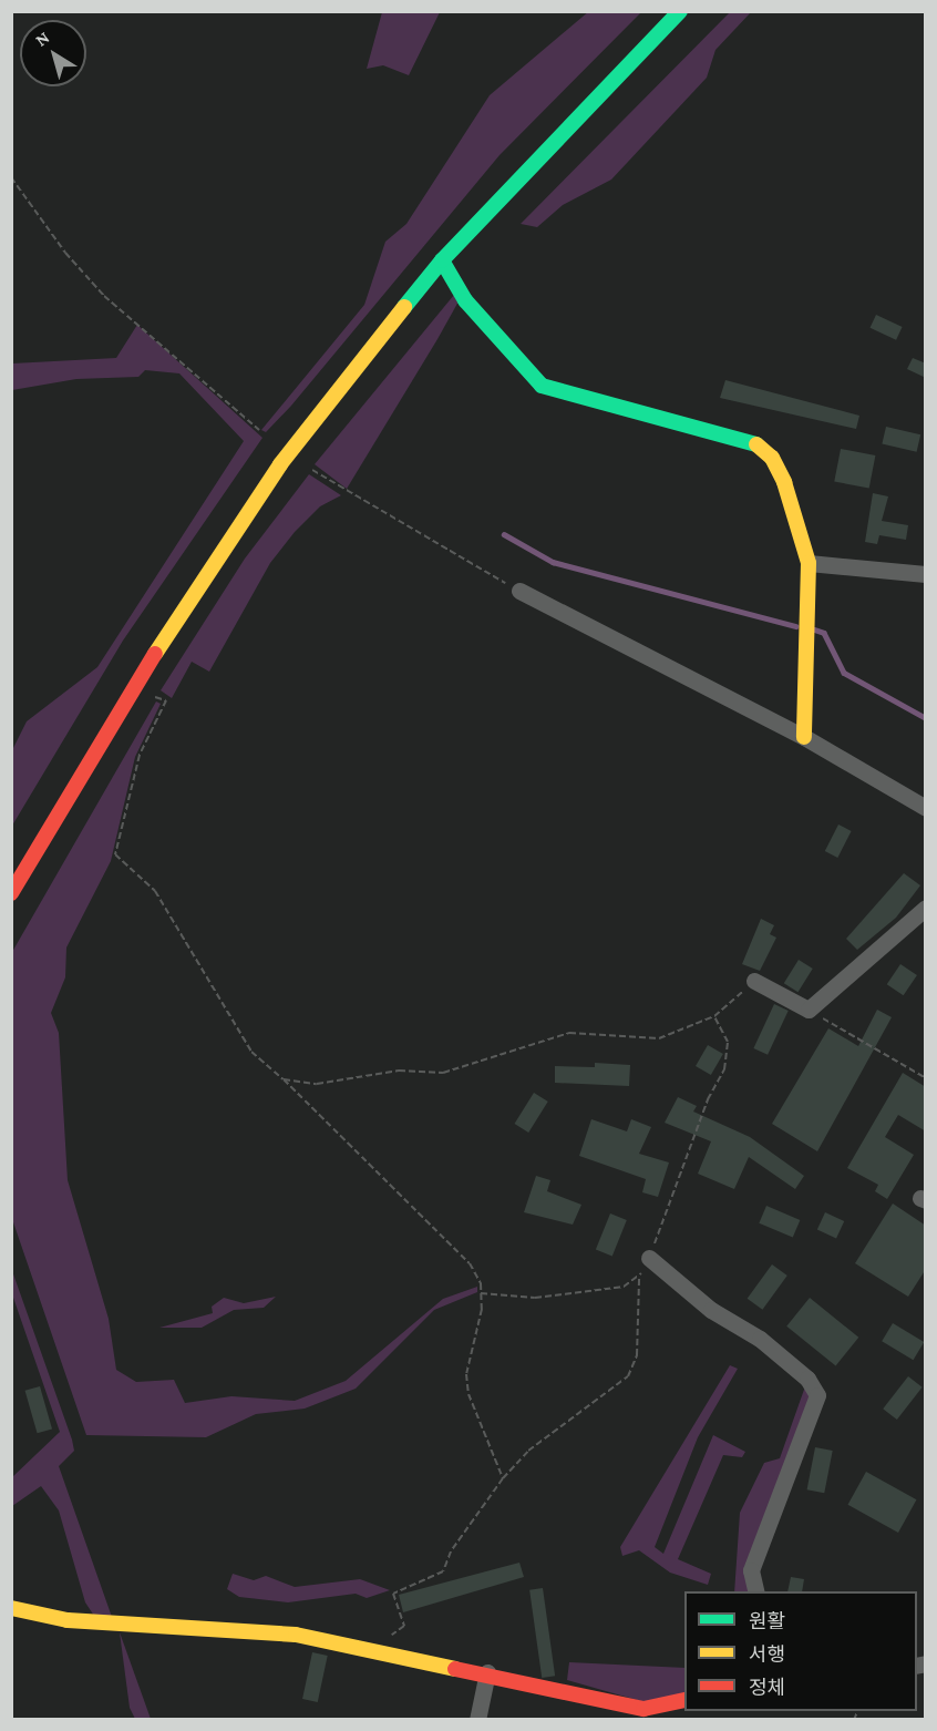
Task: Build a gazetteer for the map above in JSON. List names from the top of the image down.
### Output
{
  "legend": ["원활", "서행", "정체"],
  "north": "top left"
}
